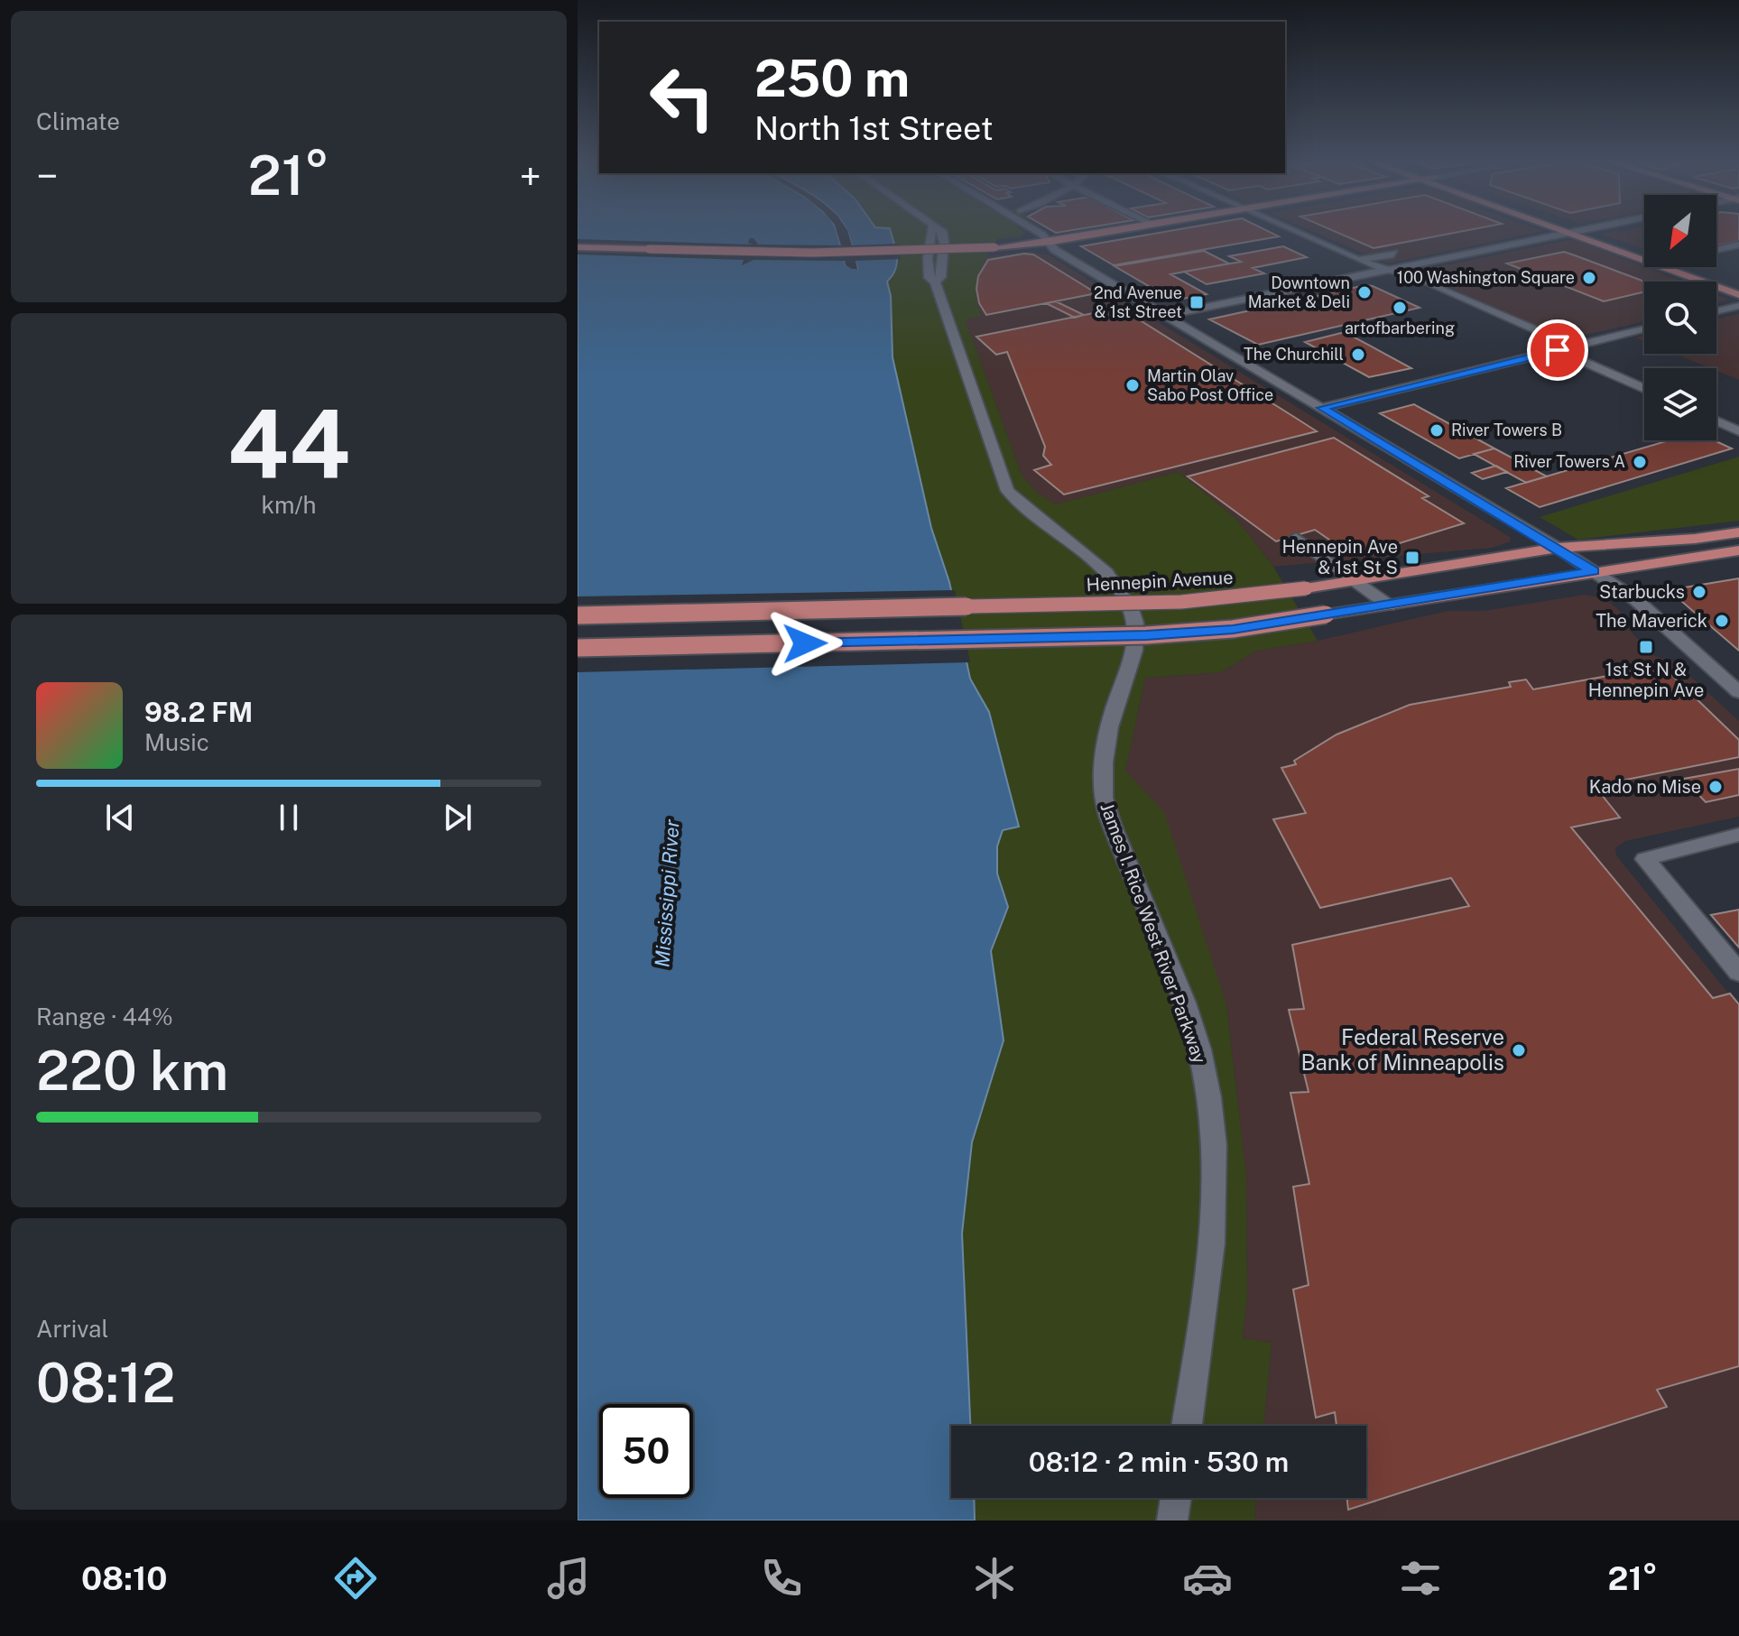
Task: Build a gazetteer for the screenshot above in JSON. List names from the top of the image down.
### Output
{
  "streets": {
    "main road": ["Hennepin Avenue"],
    "street": ["James I. Rice West River Parkway"]
  },
  "water": ["Mississippi River"],
  "places": {
    "other": [
      "100 Washington Square",
      "Downtown Market & Deli",
      "artofbarbering",
      "The Churchill",
      "Martin Olav Sabo Post Office",
      "River Towers B",
      "River Towers A",
      "Starbucks",
      "The Maverick",
      "Kado no Mise",
      "Federal Reserve Bank of Minneapolis"
    ],
    "transit": ["2nd Avenue & 1st Street", "Hennepin Ave & 1st St S", "1st St N & Hennepin Ave"]
  },
  "north": "bottom left",
  "page": {
    "tile": [
      "Climate",
      ["44", "km/h"],
      ["Range · 44%", "220 km"],
      ["Arrival", "08:12"]
    ],
    "turn": ["250 m", "North 1st Street"],
    "heat": ["−", "21°", "+"],
    "song": ["98.2 FM", "Music"],
    "limit": "50",
    "trip": "08:12 · 2 min · 530 m",
    "tabs": ["08:10", "21°"]
  }
}
